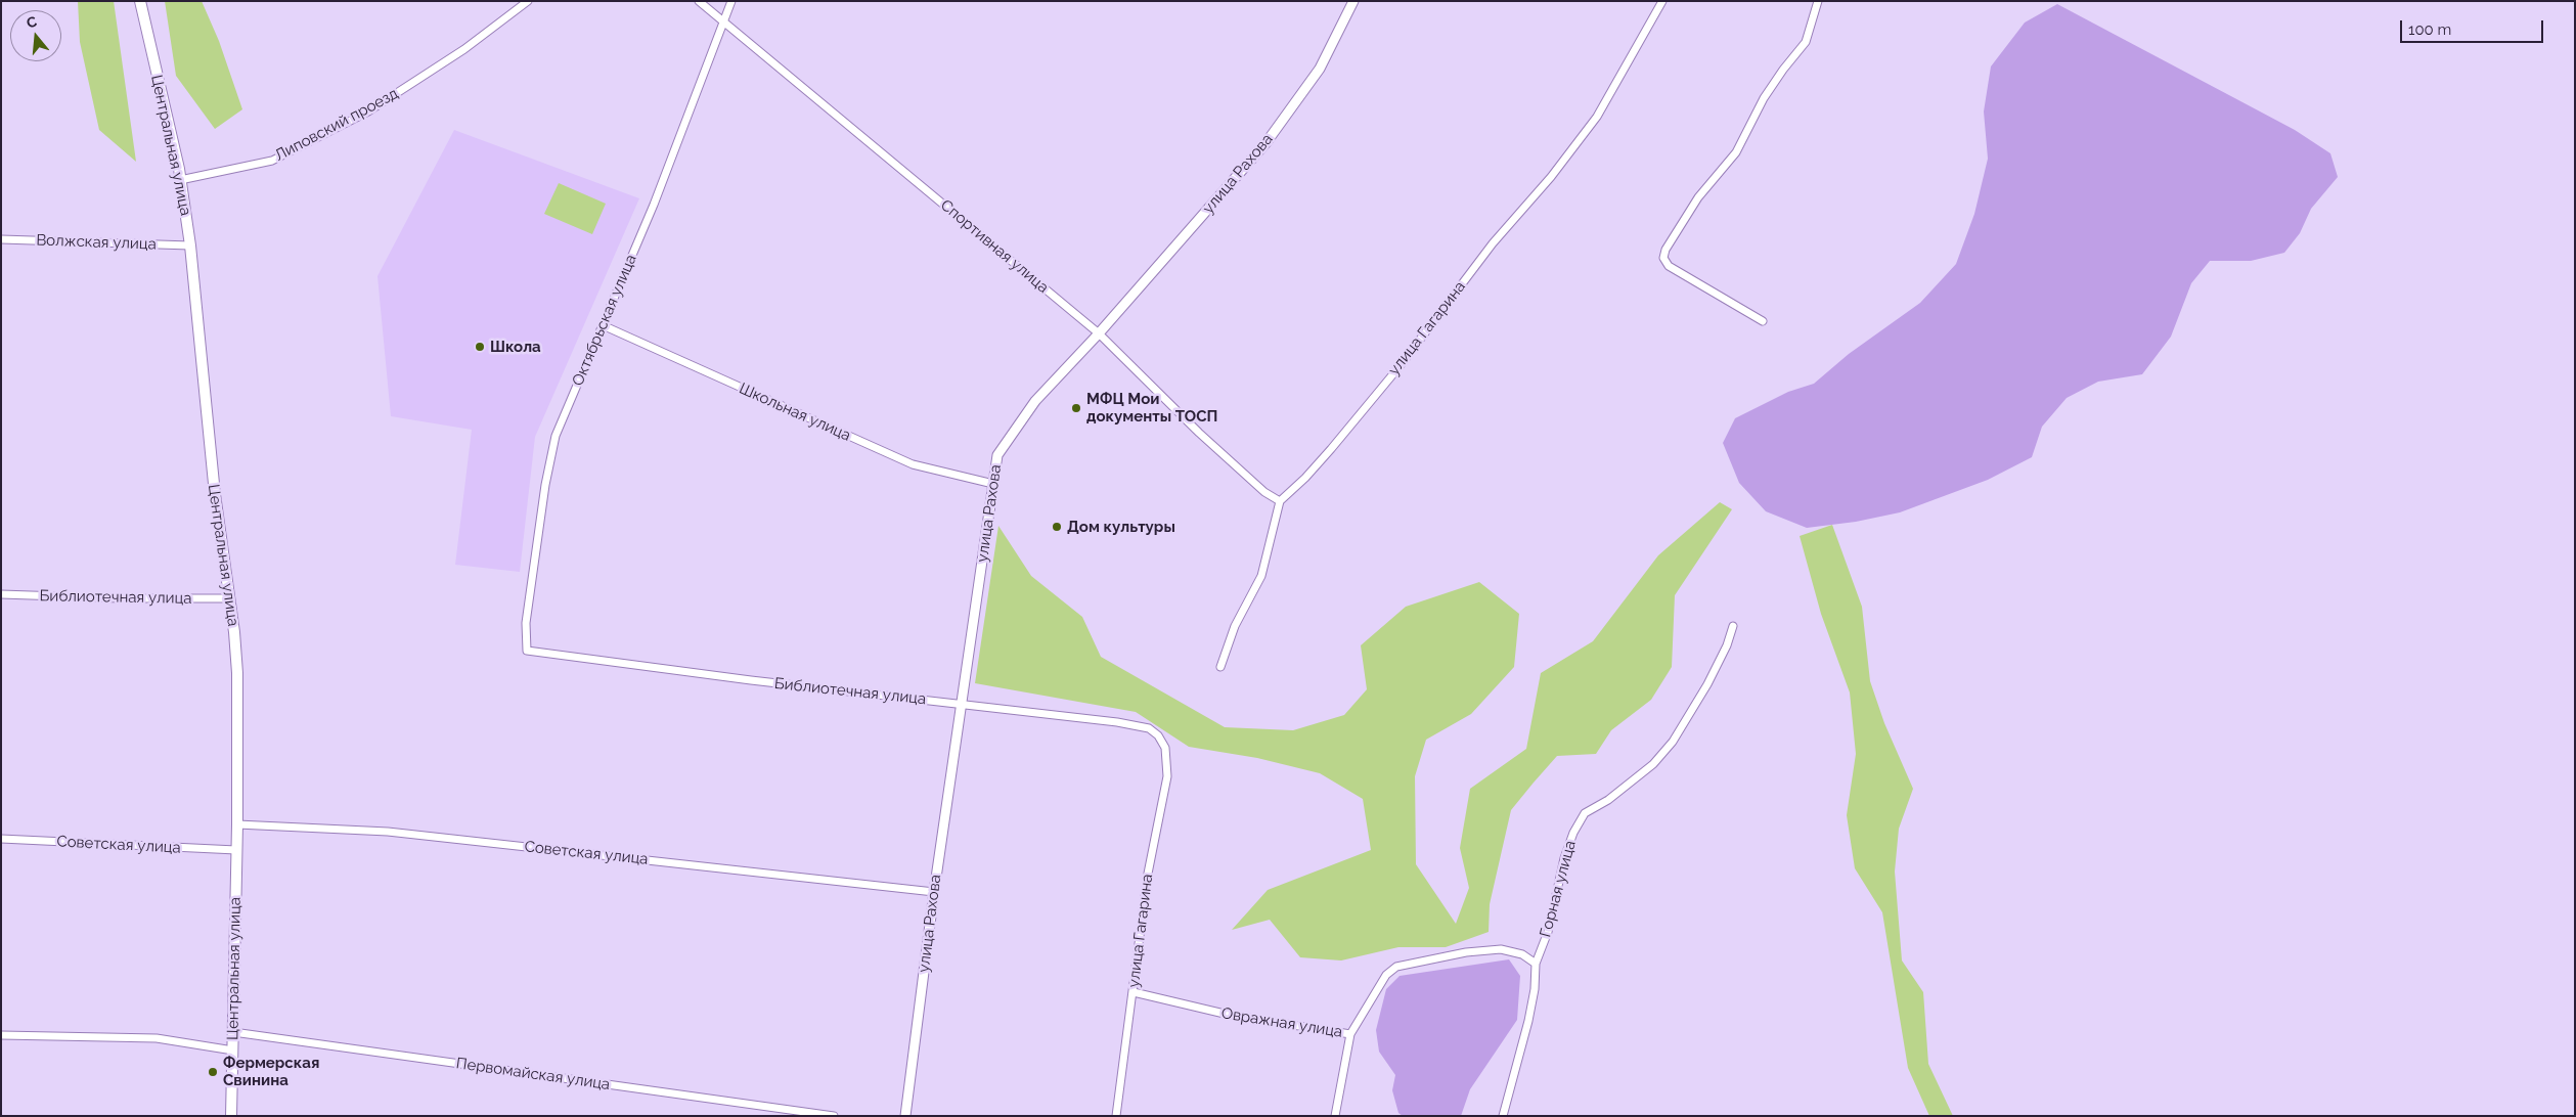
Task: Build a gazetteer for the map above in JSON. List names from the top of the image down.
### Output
{
  "streets": {
    "main road": ["Центральная улица"],
    "street": [
      "Липовский проезд",
      "улица Рахова",
      "Волжская улица",
      "Спортивная улица",
      "Октябрьская улица",
      "улица Гагарина",
      "Школьная улица",
      "Библиотечная улица",
      "Советская улица",
      "Горная улица",
      "Овражная улица",
      "Первомайская улица"
    ]
  },
  "crossings": [
    ["Липовский проезд", "Центральная улица"],
    ["Центральная улица", "Волжская улица"],
    ["Центральная улица", "Библиотечная улица"],
    ["Центральная улица", "Советская улица"],
    ["Центральная улица", "Первомайская улица"],
    ["улица Рахова", "Спортивная улица"],
    ["улица Рахова", "Школьная улица"],
    ["улица Рахова", "Библиотечная улица"],
    ["улица Рахова", "Советская улица"],
    ["Спортивная улица", "Октябрьская улица"],
    ["Спортивная улица", "улица Гагарина"],
    ["Октябрьская улица", "Школьная улица"],
    ["Октябрьская улица", "Библиотечная улица"],
    ["улица Гагарина", "Библиотечная улица"],
    ["улица Гагарина", "Овражная улица"]
  ],
  "places": [
    "Школа",
    "МФЦ Мои документы ТОСП",
    "Дом культуры",
    "Фермерская Свинина"
  ],
  "scale_bar": "100 m",
  "north": "top"
}
